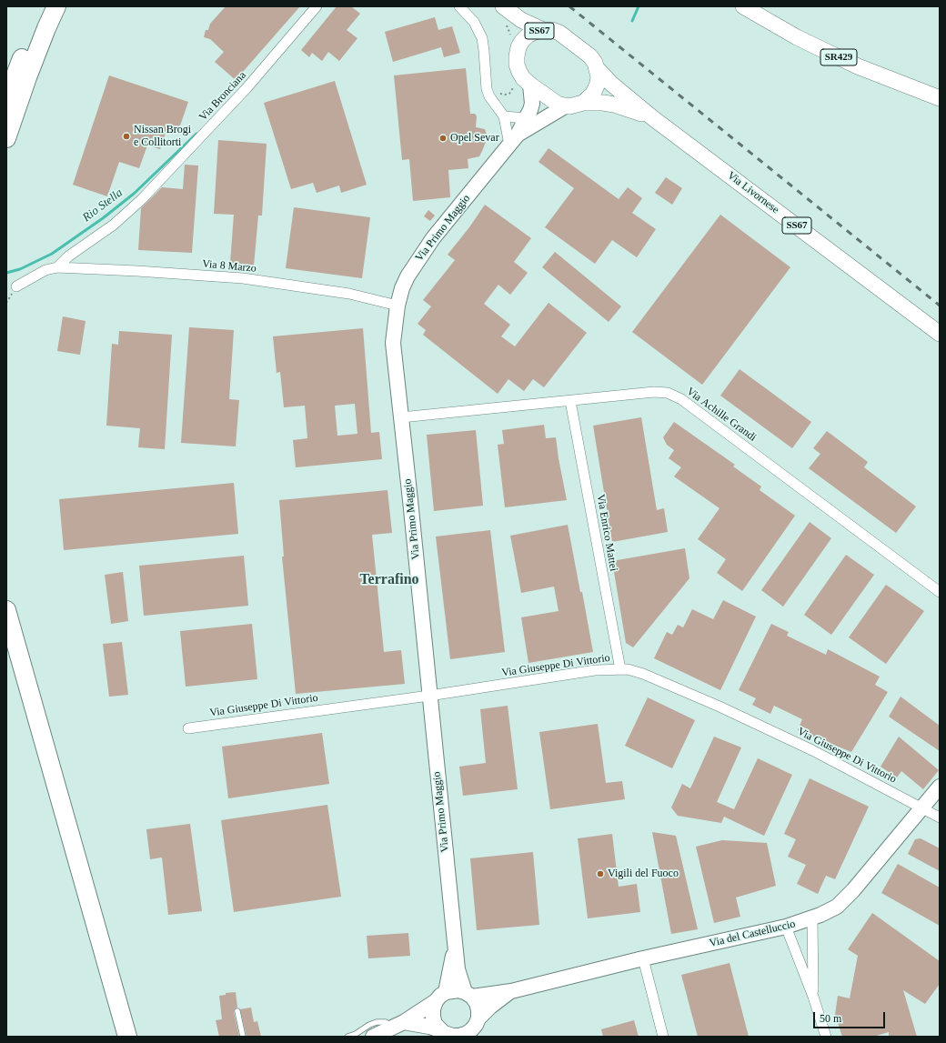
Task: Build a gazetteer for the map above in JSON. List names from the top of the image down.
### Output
{
  "streets": {
    "main road": [
      "SS67",
      "SR429",
      "Via Livornese",
      "Via Primo Maggio",
      "Via del Castelluccio"
    ],
    "street": [
      "Via Bronciana",
      "Via 8 Marzo",
      "Via Achille Grandi",
      "Via Enrico Mattei",
      "Via Giuseppe Di Vittorio"
    ]
  },
  "crossings": [
    ["SS67", "Via Livornese"],
    ["SS67", "Via Primo Maggio"],
    ["Via Bronciana", "Via 8 Marzo"],
    ["Via Livornese", "Via Primo Maggio"],
    ["Via Primo Maggio", "Via 8 Marzo"],
    ["Via Primo Maggio", "Via Achille Grandi"],
    ["Via Primo Maggio", "Via Giuseppe Di Vittorio"],
    ["Via Primo Maggio", "Via del Castelluccio"],
    ["Via Achille Grandi", "Via Enrico Mattei"],
    ["Via Enrico Mattei", "Via Giuseppe Di Vittorio"],
    ["Via Giuseppe Di Vittorio", "Via del Castelluccio"]
  ],
  "districts": ["Terrafino"],
  "water": ["Rio Stella"],
  "places": ["Nissan Brogi e Collitorti", "Opel Sevar", "Vigili del Fuoco"],
  "scale_bar": "50 m"
}
